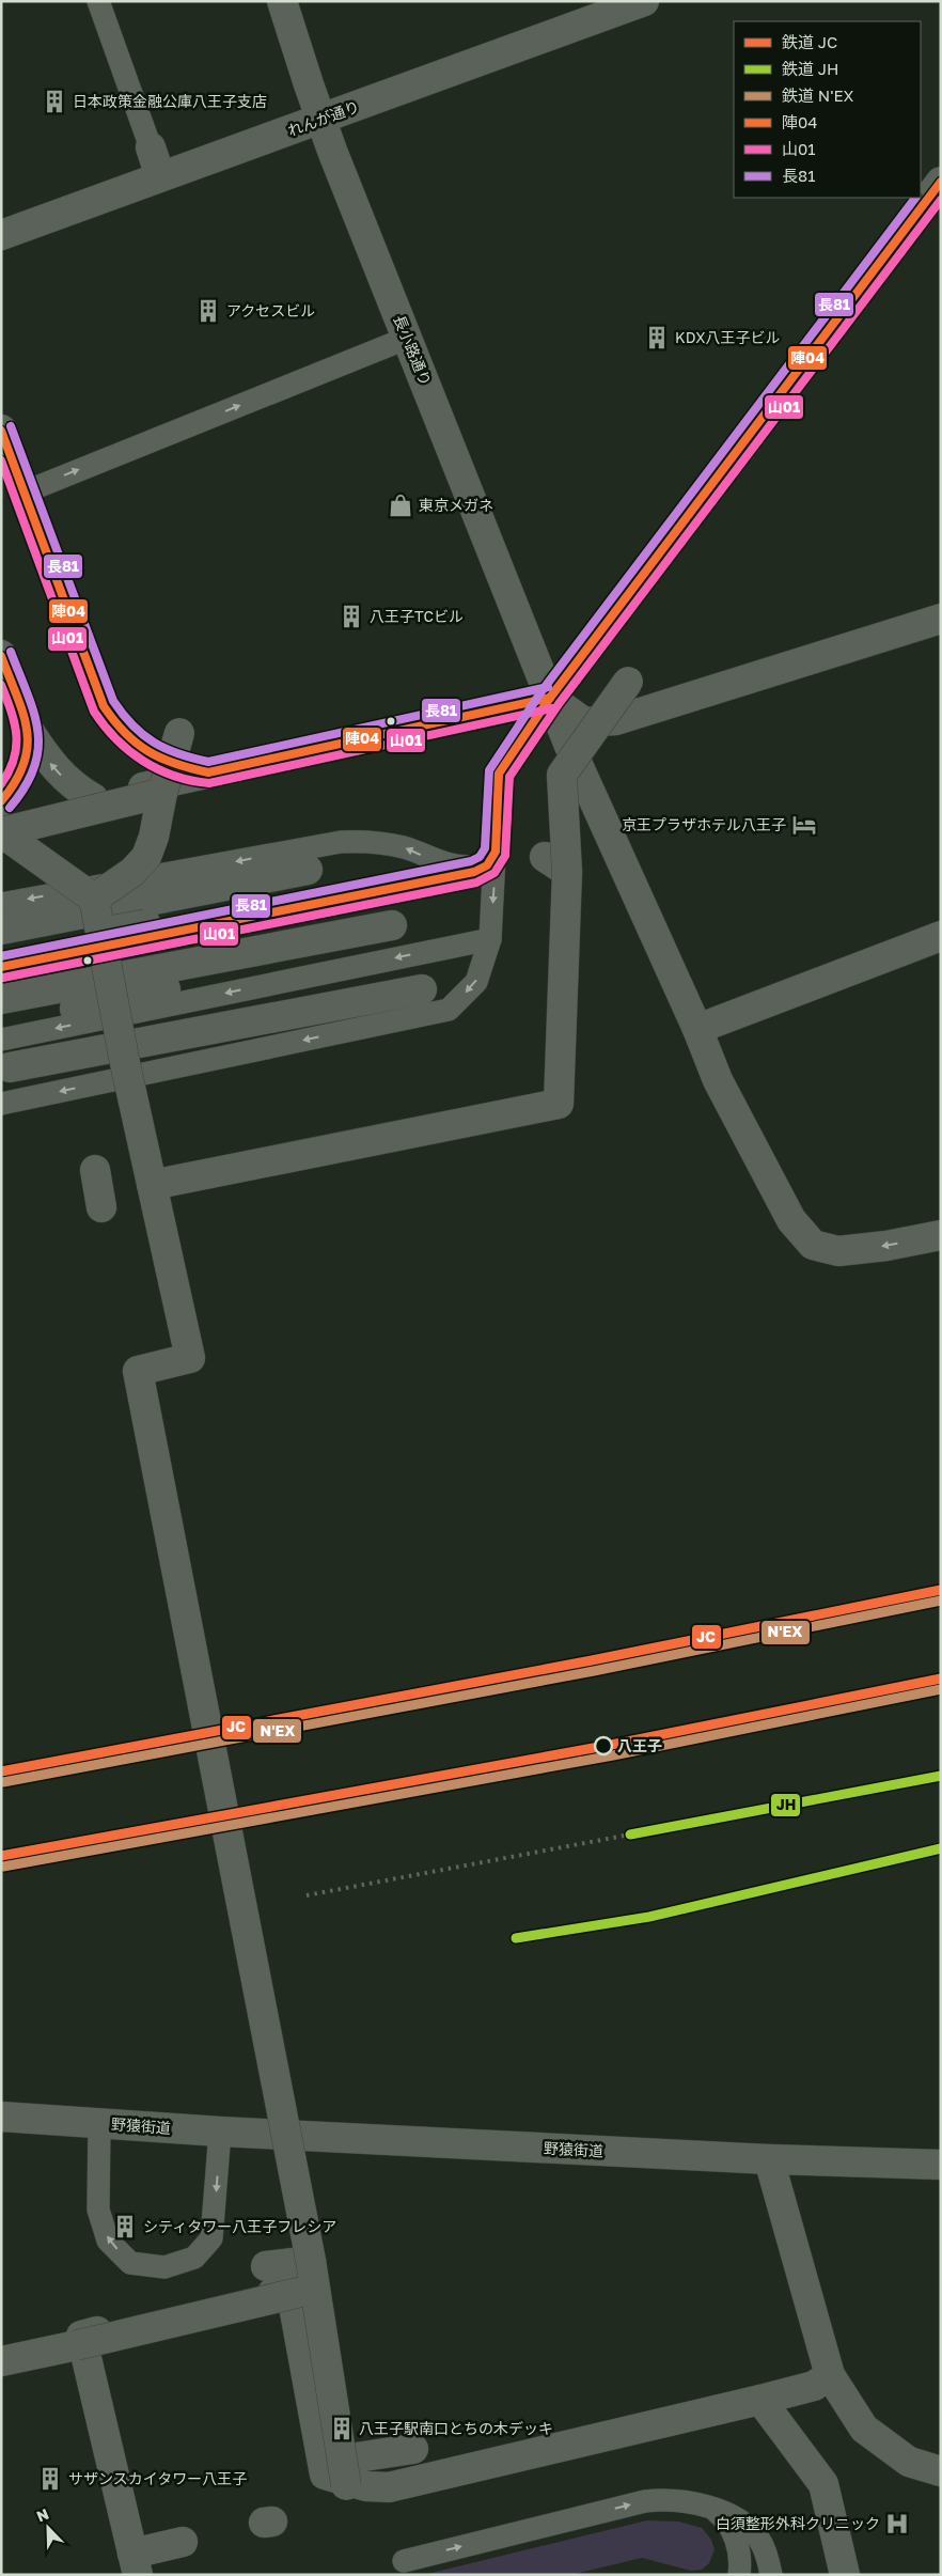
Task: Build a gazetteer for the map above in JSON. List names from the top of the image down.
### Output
{
  "streets": {
    "street": ["れんが通り", "長小路通り", "野猿街道"]
  },
  "crossings": [
    ["れんが通り", "長小路通り"]
  ],
  "places": {
    "building": [
      "日本政策金融公庫八王子支店",
      "アクセスビル",
      "KDX八王子ビル",
      "八王子TCビル",
      "シティタワー八王子フレシア",
      "八王子駅南口とちの木デッキ",
      "サザンスカイタワー八王子"
    ],
    "shop": ["東京メガネ"],
    "hotel": ["京王プラザホテル八王子"],
    "other": ["八王子"],
    "hospital": ["白須整形外科クリニック"]
  },
  "lines": [
    "transit line 陣04",
    "transit line 長81",
    "transit line 山01",
    "rail line JC",
    "rail line N'EX",
    "rail line JH"
  ],
  "legend": [
    "鉄道 JC",
    "鉄道 JH",
    "鉄道 N'EX",
    "陣04",
    "山01",
    "長81"
  ],
  "north": "top left"
}
